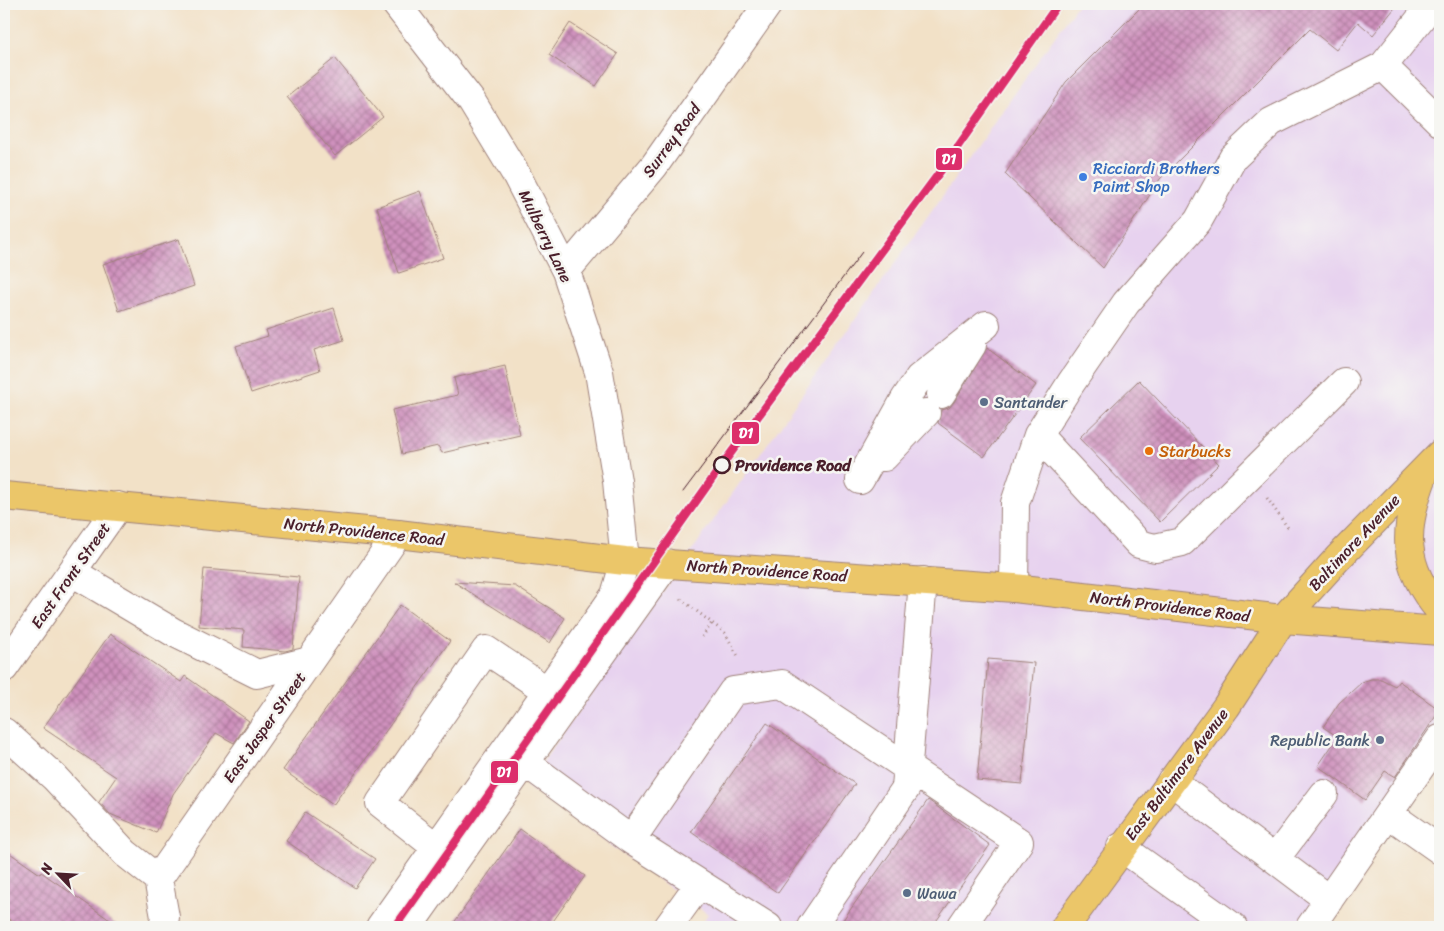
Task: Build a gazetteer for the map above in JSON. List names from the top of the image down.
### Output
{
  "streets": {
    "main road": ["North Providence Road", "Baltimore Avenue", "East Baltimore Avenue"],
    "street": [
      "Surrey Road",
      "Mulberry Lane",
      "East Front Street",
      "East Jasper Street"
    ]
  },
  "crossings": [
    ["Surrey Road", "Mulberry Lane"],
    ["Mulberry Lane", "North Providence Road"],
    ["North Providence Road", "Baltimore Avenue"],
    ["North Providence Road", "East Front Street"],
    ["North Providence Road", "East Jasper Street"],
    ["North Providence Road", "East Baltimore Avenue"],
    ["Baltimore Avenue", "East Baltimore Avenue"]
  ],
  "places": [
    "Ricciardi Brothers Paint Shop",
    "Santander",
    "Starbucks",
    "Providence Road",
    "Republic Bank",
    "Wawa"
  ],
  "lines": ["transit line D1"],
  "north": "top left"
}
